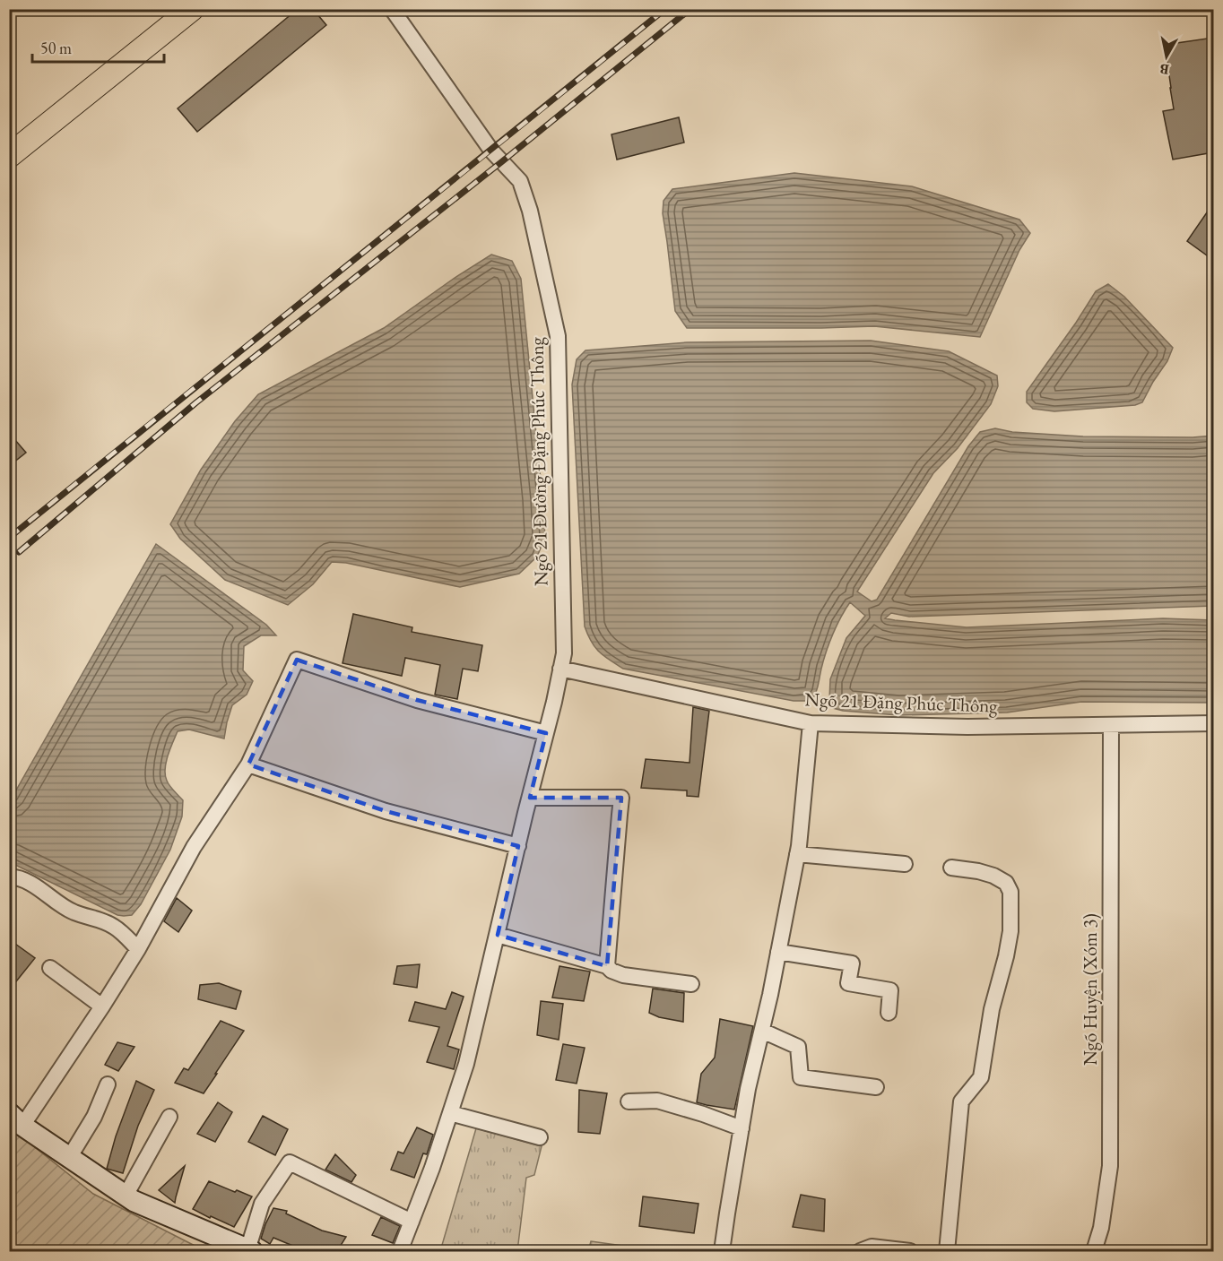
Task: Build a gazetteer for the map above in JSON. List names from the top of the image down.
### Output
{
  "streets": {
    "street": ["Ngõ 21 Đường Đặng Phúc Thông", "Ngõ 21 Đặng Phúc Thông", "Ngõ Huyện (Xóm 3)"]
  },
  "crossings": [
    ["Ngõ 21 Đường Đặng Phúc Thông", "Ngõ 21 Đặng Phúc Thông"],
    ["Ngõ 21 Đặng Phúc Thông", "Ngõ Huyện (Xóm 3)"]
  ],
  "scale_bar": "50 m",
  "north": "bottom"
}
